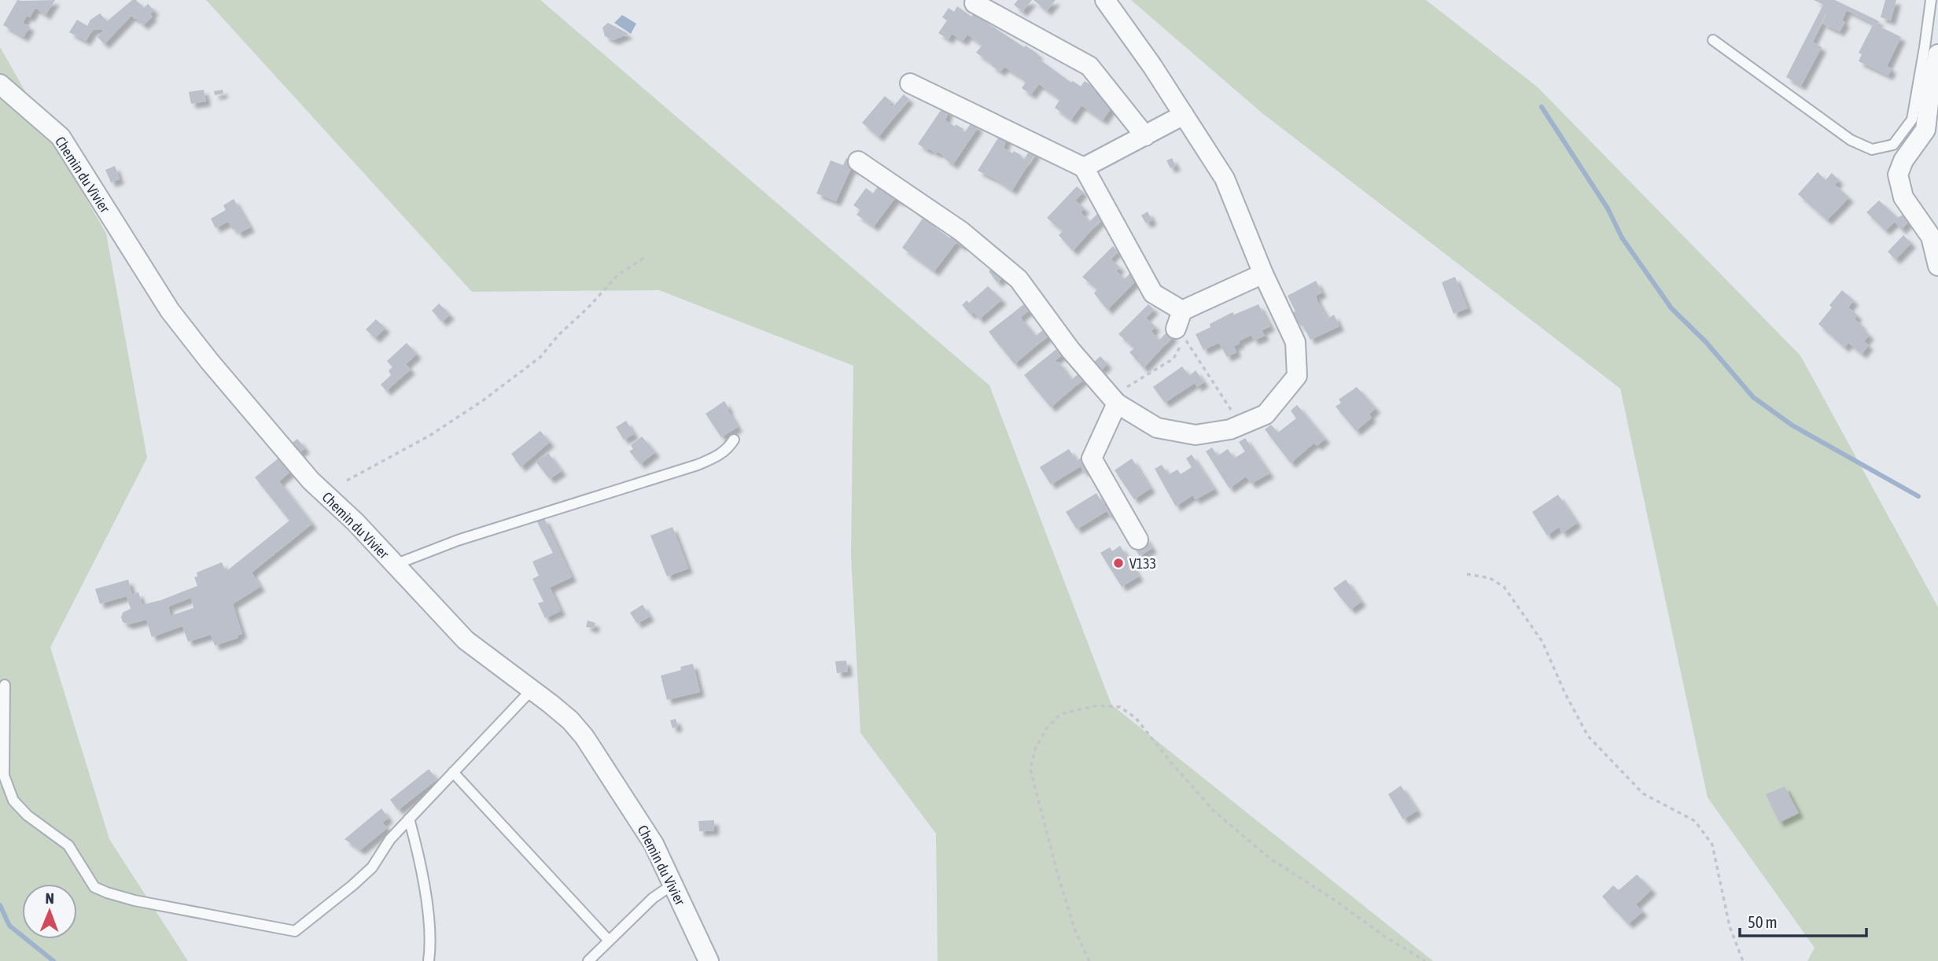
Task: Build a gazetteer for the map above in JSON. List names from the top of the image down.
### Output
{
  "streets": {
    "street": ["Chemin du Vivier"]
  },
  "places": ["V133"],
  "scale_bar": "50 m",
  "north": "top"
}
